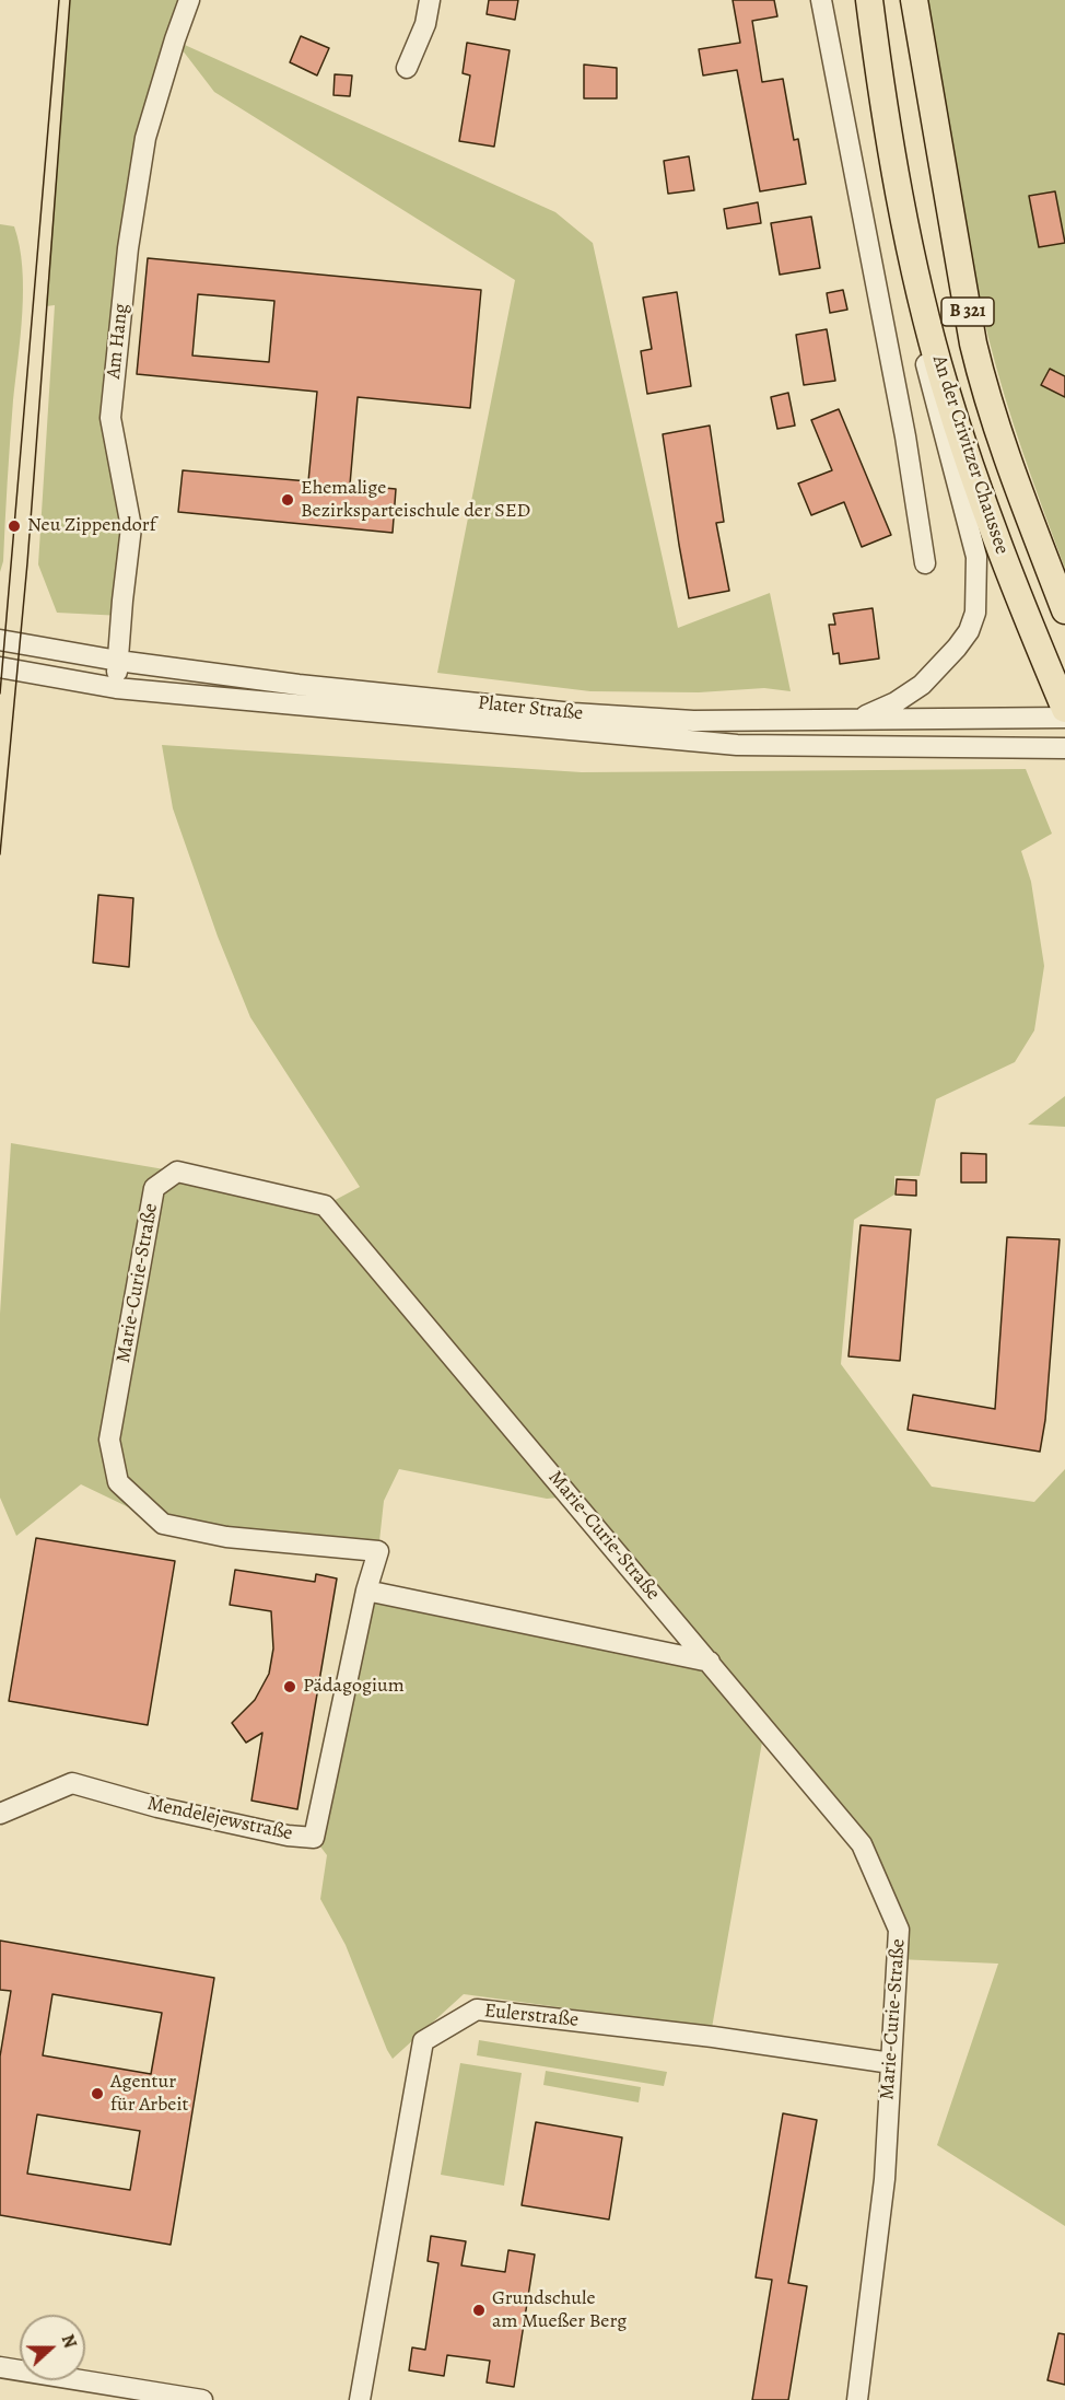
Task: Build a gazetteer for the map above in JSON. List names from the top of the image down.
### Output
{
  "streets": {
    "main road": ["B 321", "An der Crivitzer Chaussee"],
    "street": [
      "Am Hang",
      "Plater Straße",
      "Marie-Curie-Straße",
      "Mendelejewstraße",
      "Eulerstraße"
    ]
  },
  "crossings": [
    ["B 321", "An der Crivitzer Chaussee"],
    ["B 321", "Plater Straße"],
    ["Am Hang", "Plater Straße"],
    ["Marie-Curie-Straße", "Mendelejewstraße"],
    ["Marie-Curie-Straße", "Eulerstraße"]
  ],
  "places": [
    "Ehemalige Bezirksparteischule der SED",
    "Neu Zippendorf",
    "Pädagogium",
    "Agentur für Arbeit",
    "Grundschule am Mueßer Berg"
  ],
  "north": "right"
}
